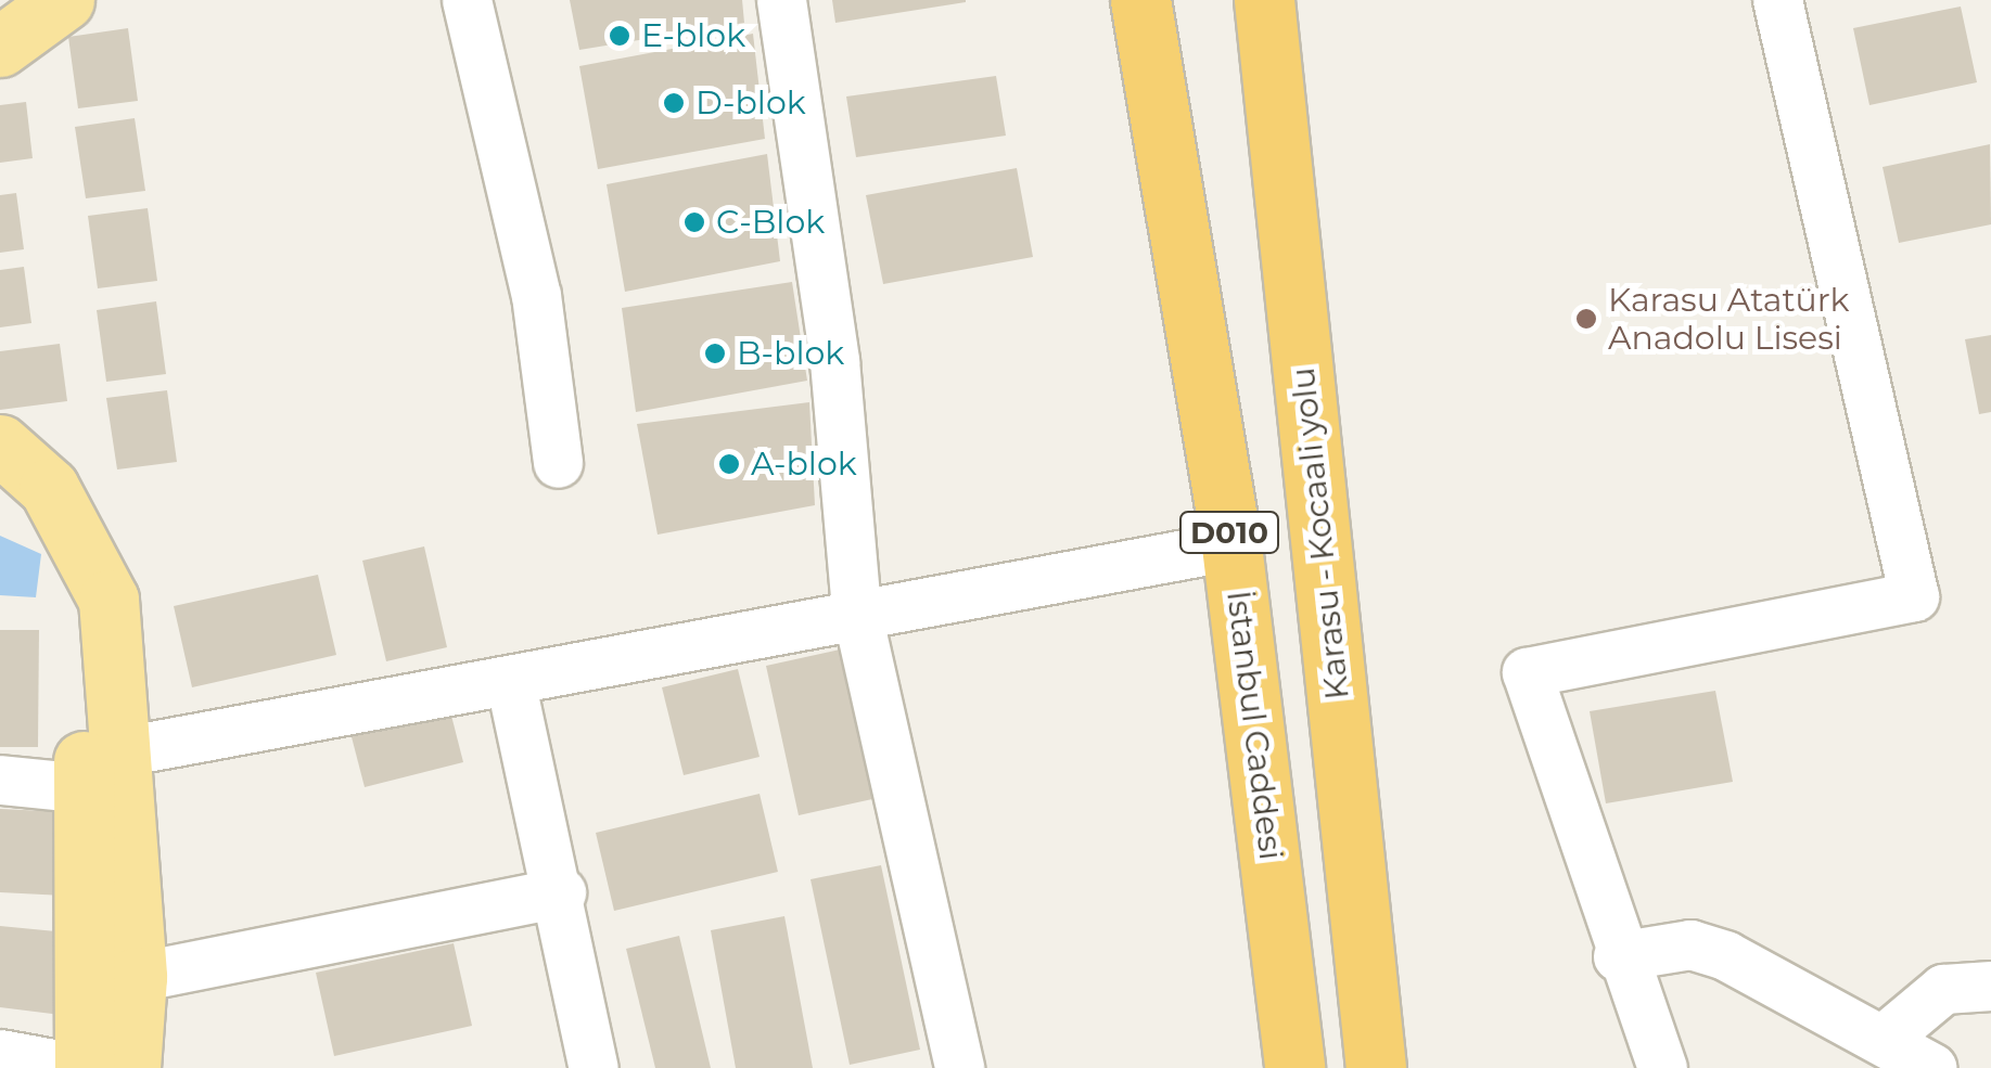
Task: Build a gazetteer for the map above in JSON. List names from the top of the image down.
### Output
{
  "streets": {
    "highway": ["D010", "Karasu - Kocaali yolu", "İstanbul Caddesi"]
  },
  "places": [
    "E-blok",
    "D-blok",
    "C-Blok",
    "Karasu Atatürk Anadolu Lisesi",
    "B-blok",
    "A-blok"
  ]
}
